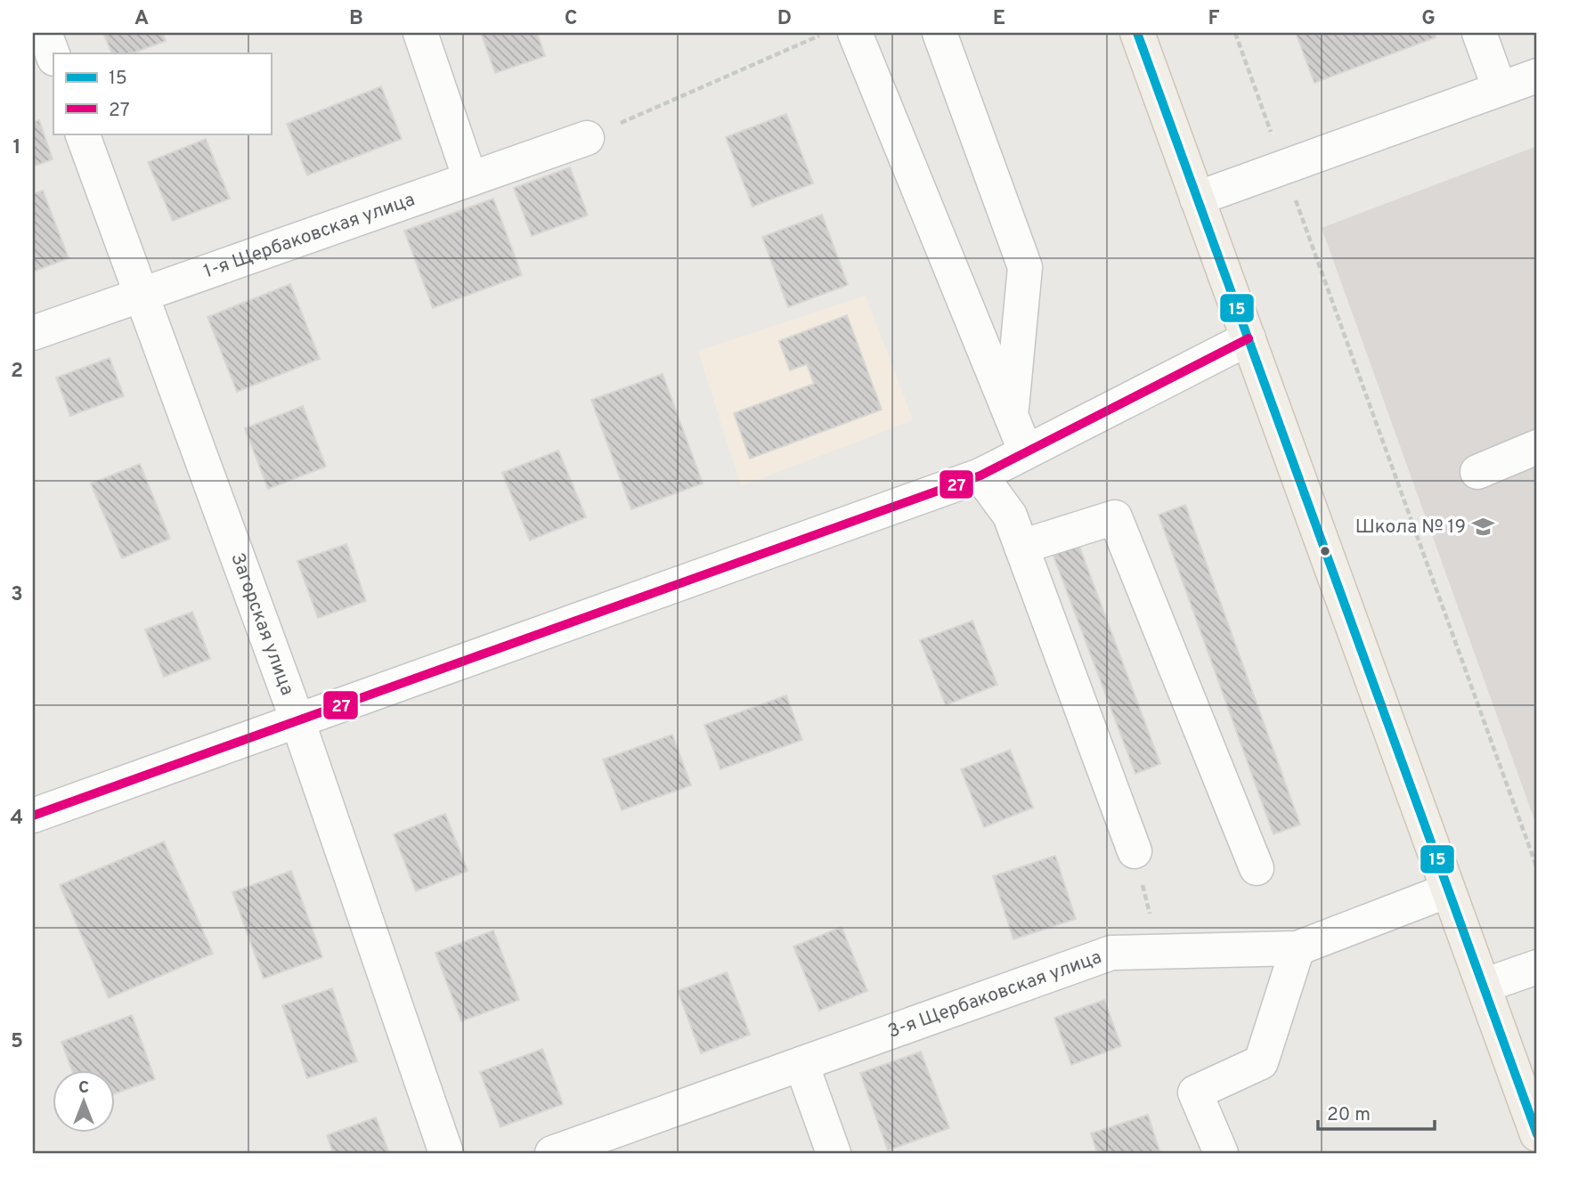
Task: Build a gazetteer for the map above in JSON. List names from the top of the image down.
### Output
{
  "streets": {
    "street": ["1-я Щербаковская улица", "Загорская улица", "3-я Щербаковская улица"]
  },
  "crossings": [
    ["1-я Щербаковская улица", "Загорская улица"]
  ],
  "places": {
    "school or university": ["Школа № 19"]
  },
  "lines": ["transit line 15", "transit line 27"],
  "legend": ["15", "27"],
  "scale_bar": "20 m",
  "north": "top",
  "grid": {
    "columns": [
      "A",
      "B",
      "C",
      "D",
      "E",
      "F",
      "G"
    ],
    "rows": [
      "1",
      "2",
      "3",
      "4",
      "5"
    ]
  }
}
